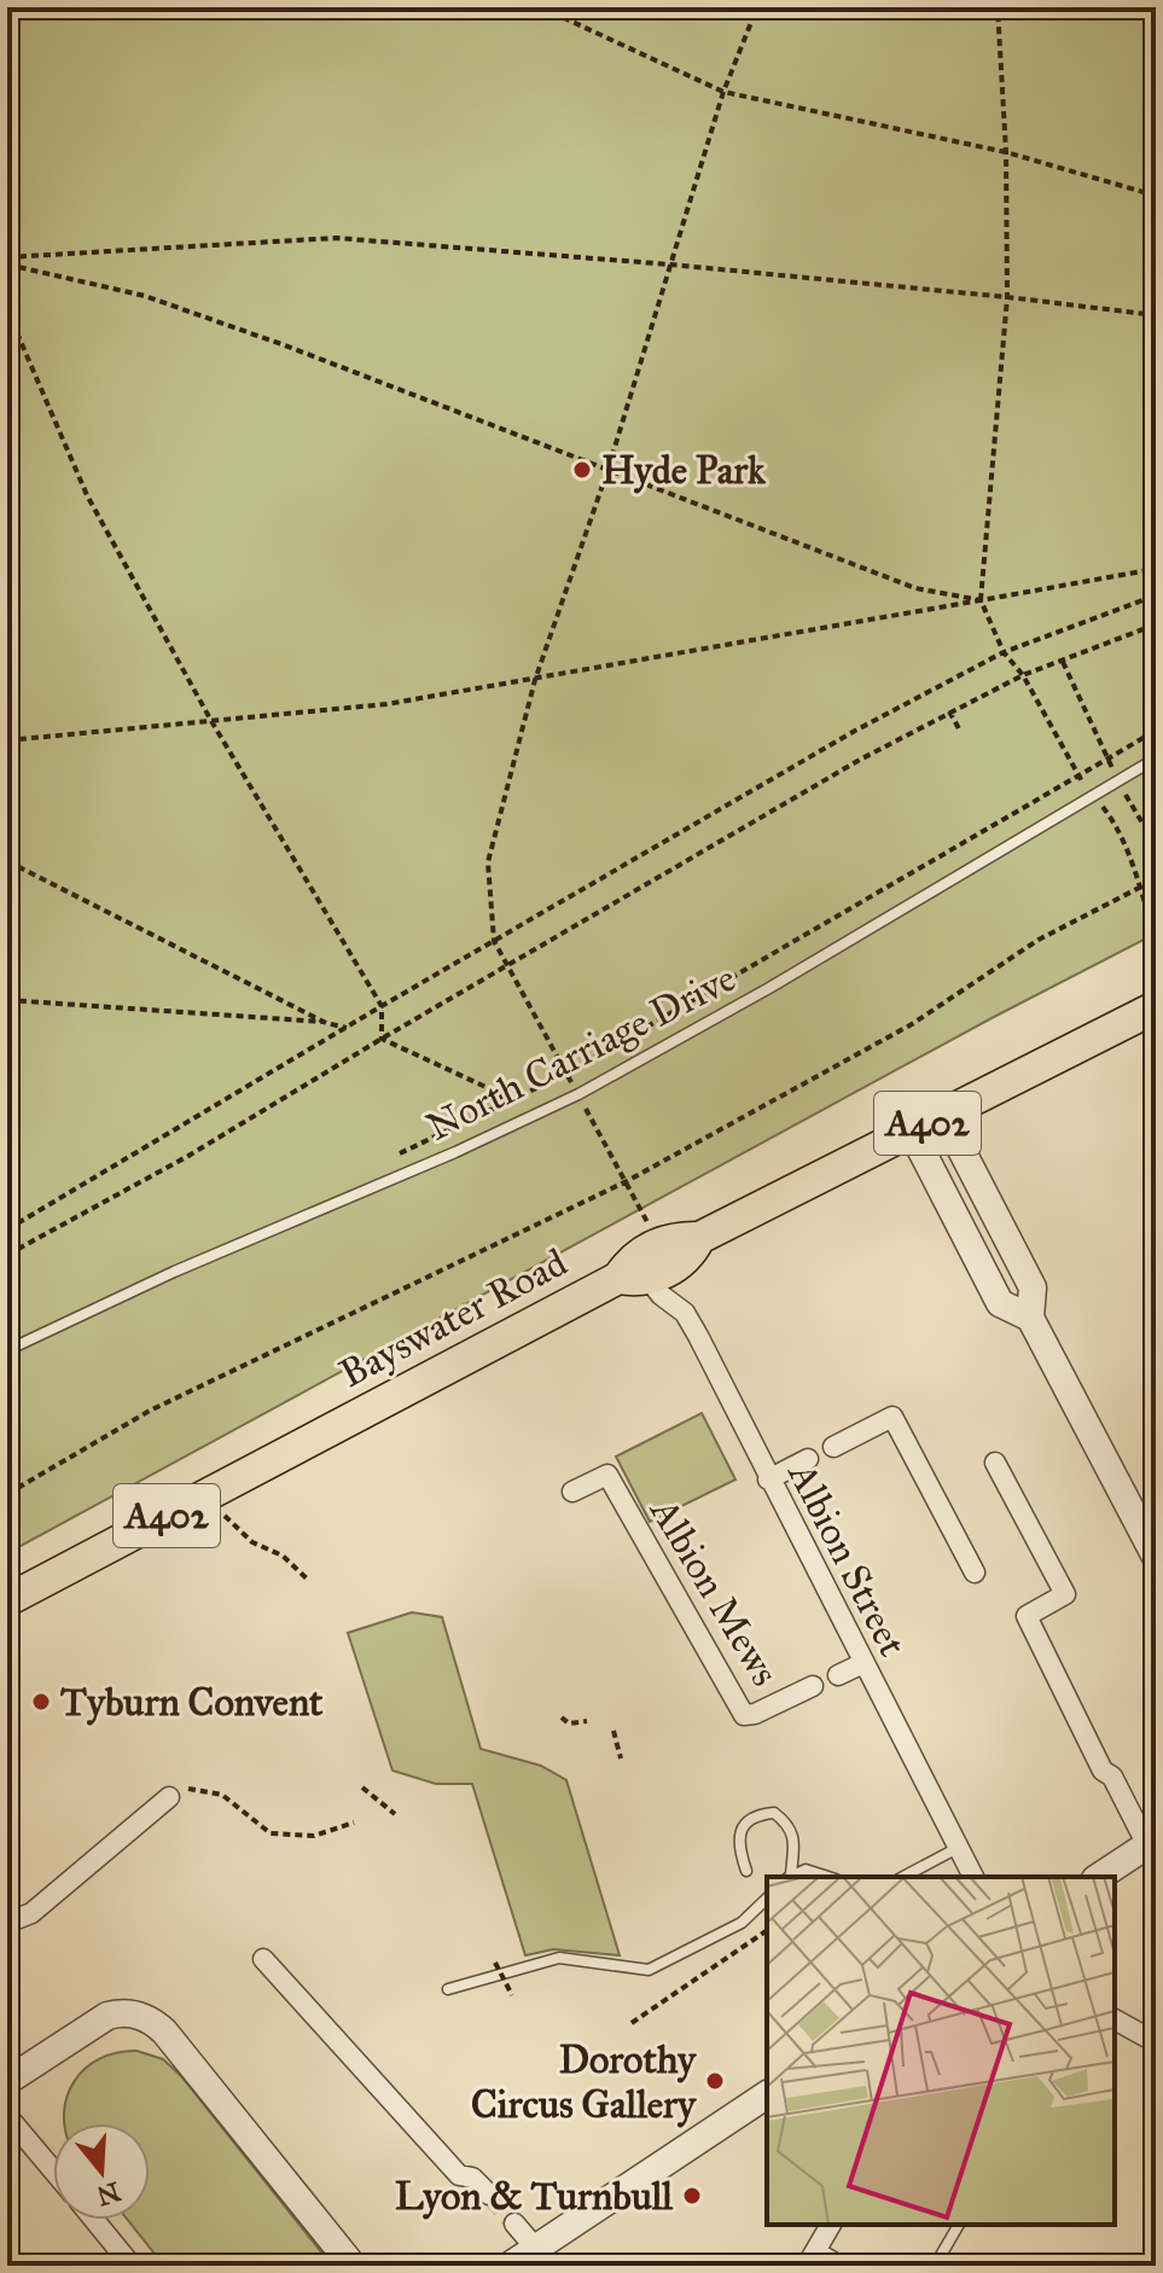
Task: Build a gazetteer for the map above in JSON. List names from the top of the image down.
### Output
{
  "streets": {
    "main road": ["A402", "Bayswater Road"],
    "street": ["Albion Street", "Albion Mews"],
    "lane": ["North Carriage Drive"]
  },
  "crossings": [
    ["A402", "Bayswater Road"],
    ["Bayswater Road", "Albion Street"],
    ["Albion Street", "Albion Mews"]
  ],
  "places": [
    "Hyde Park",
    "Tyburn Convent",
    "Dorothy Circus Gallery",
    "Lyon & Turnbull"
  ],
  "north": "bottom"
}
